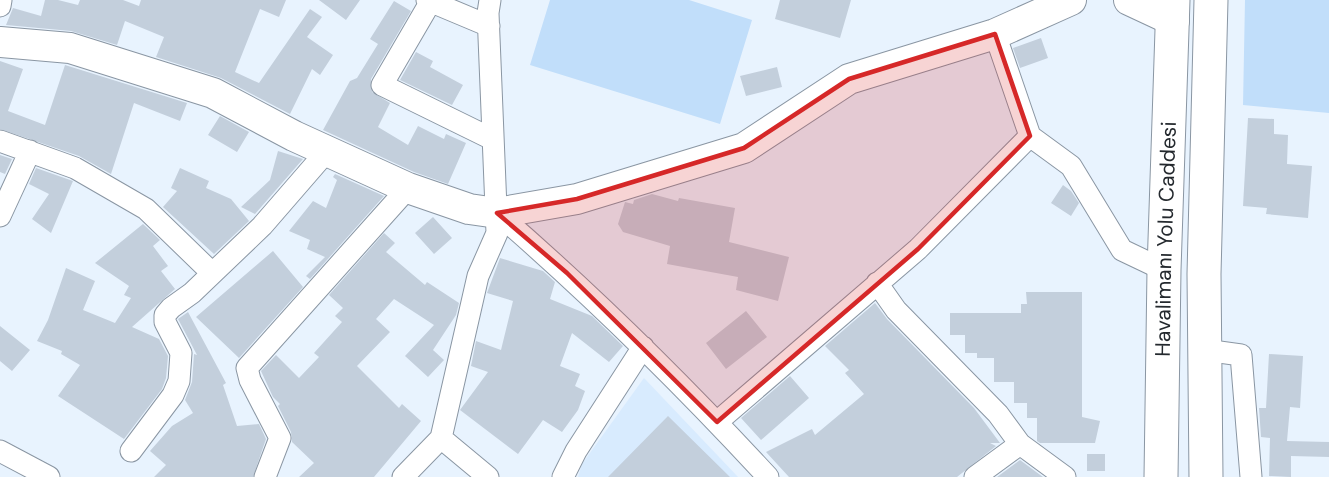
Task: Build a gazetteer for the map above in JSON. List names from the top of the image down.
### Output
{
  "streets": {
    "highway": ["Havalimanı Yolu Caddesi"]
  }
}
